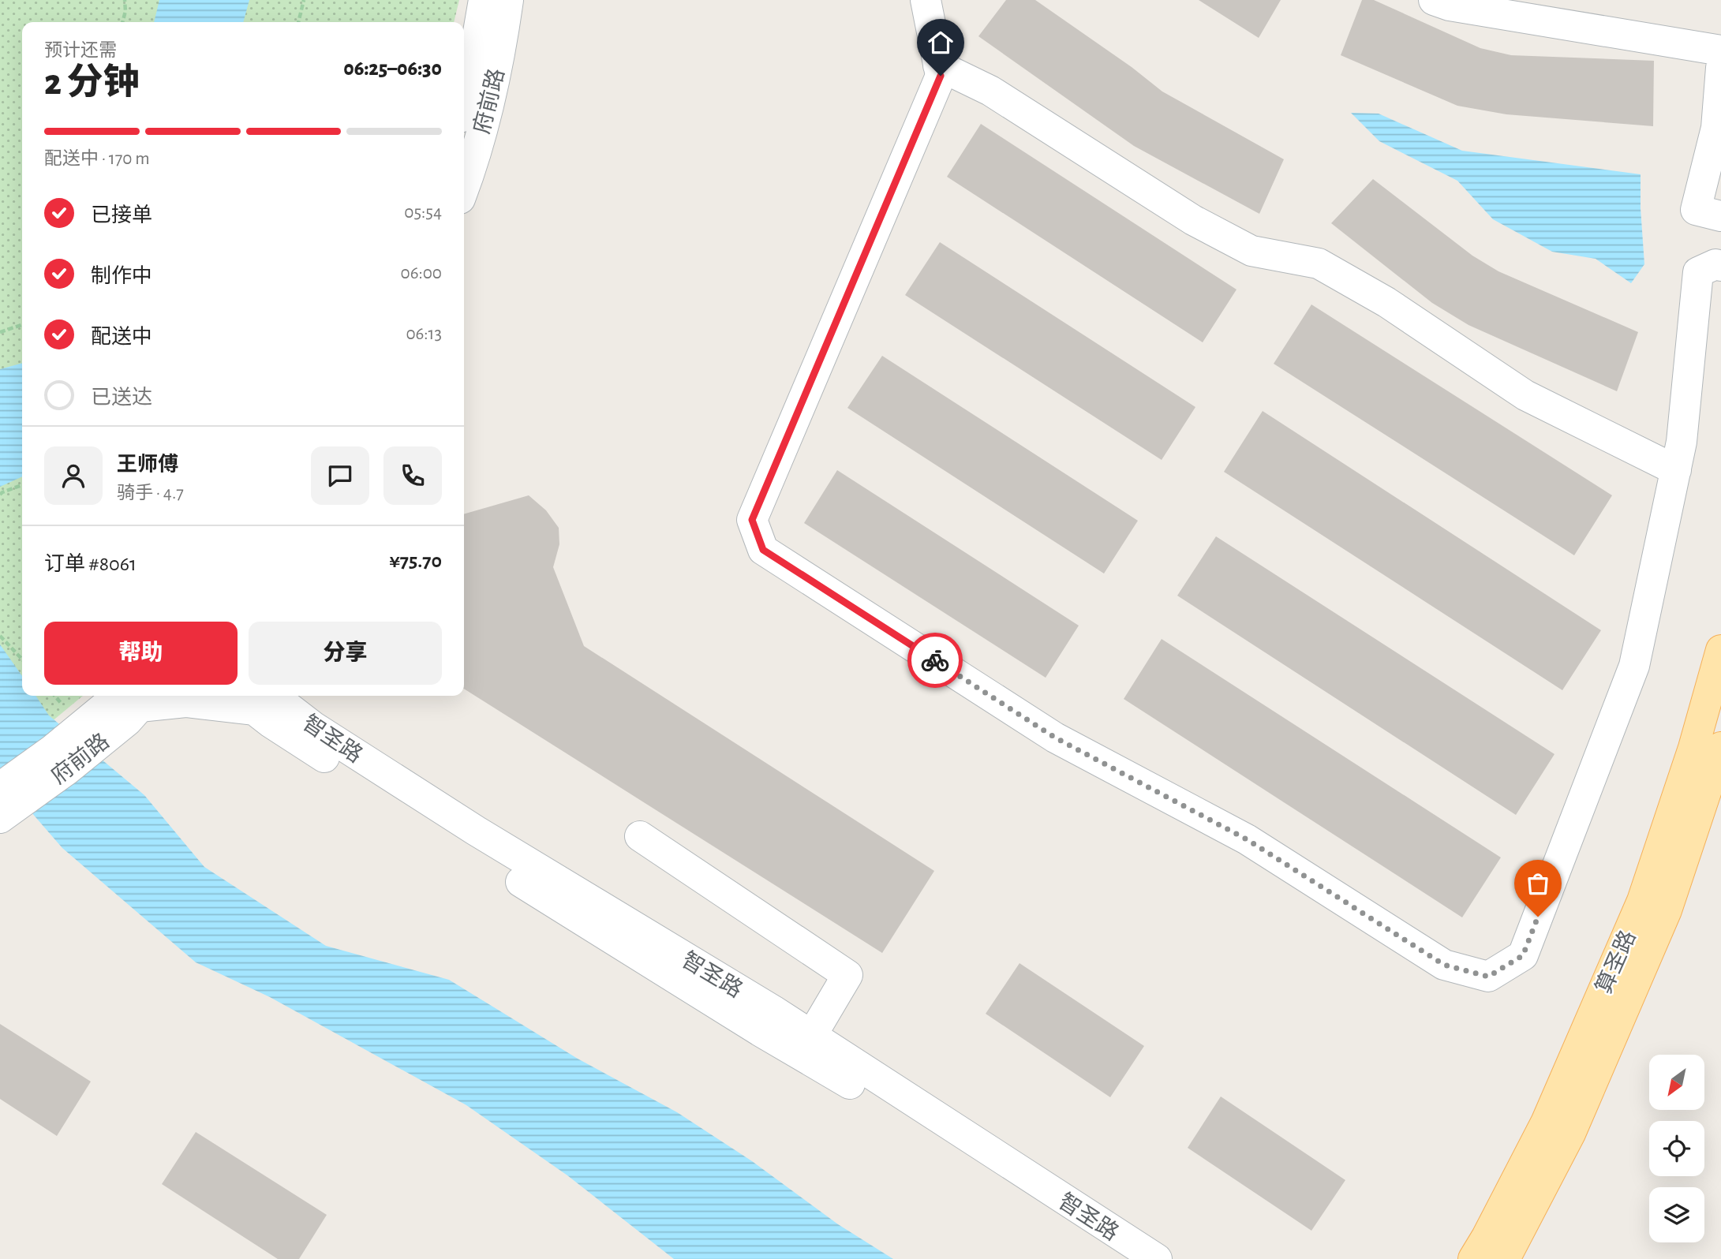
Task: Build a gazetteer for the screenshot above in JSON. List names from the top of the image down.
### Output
{
  "streets": {
    "main road": ["算圣路"],
    "street": ["府前路", "智圣路"]
  },
  "north": "bottom left",
  "page": {
    "heading": ["2 分钟", "预计还需", "06:25–06:30"],
    "panel": [
      "王师傅",
      "骑手 · 4.7",
      "订单 #8061",
      "¥75.70"
    ],
    "bar": "配送中 · 170 m",
    "list": [
      ["已接单", "05:54"],
      ["制作中", "06:00"],
      ["配送中", "06:13"],
      "已送达"
    ],
    "buttons": ["帮助", "分享"]
  }
}
